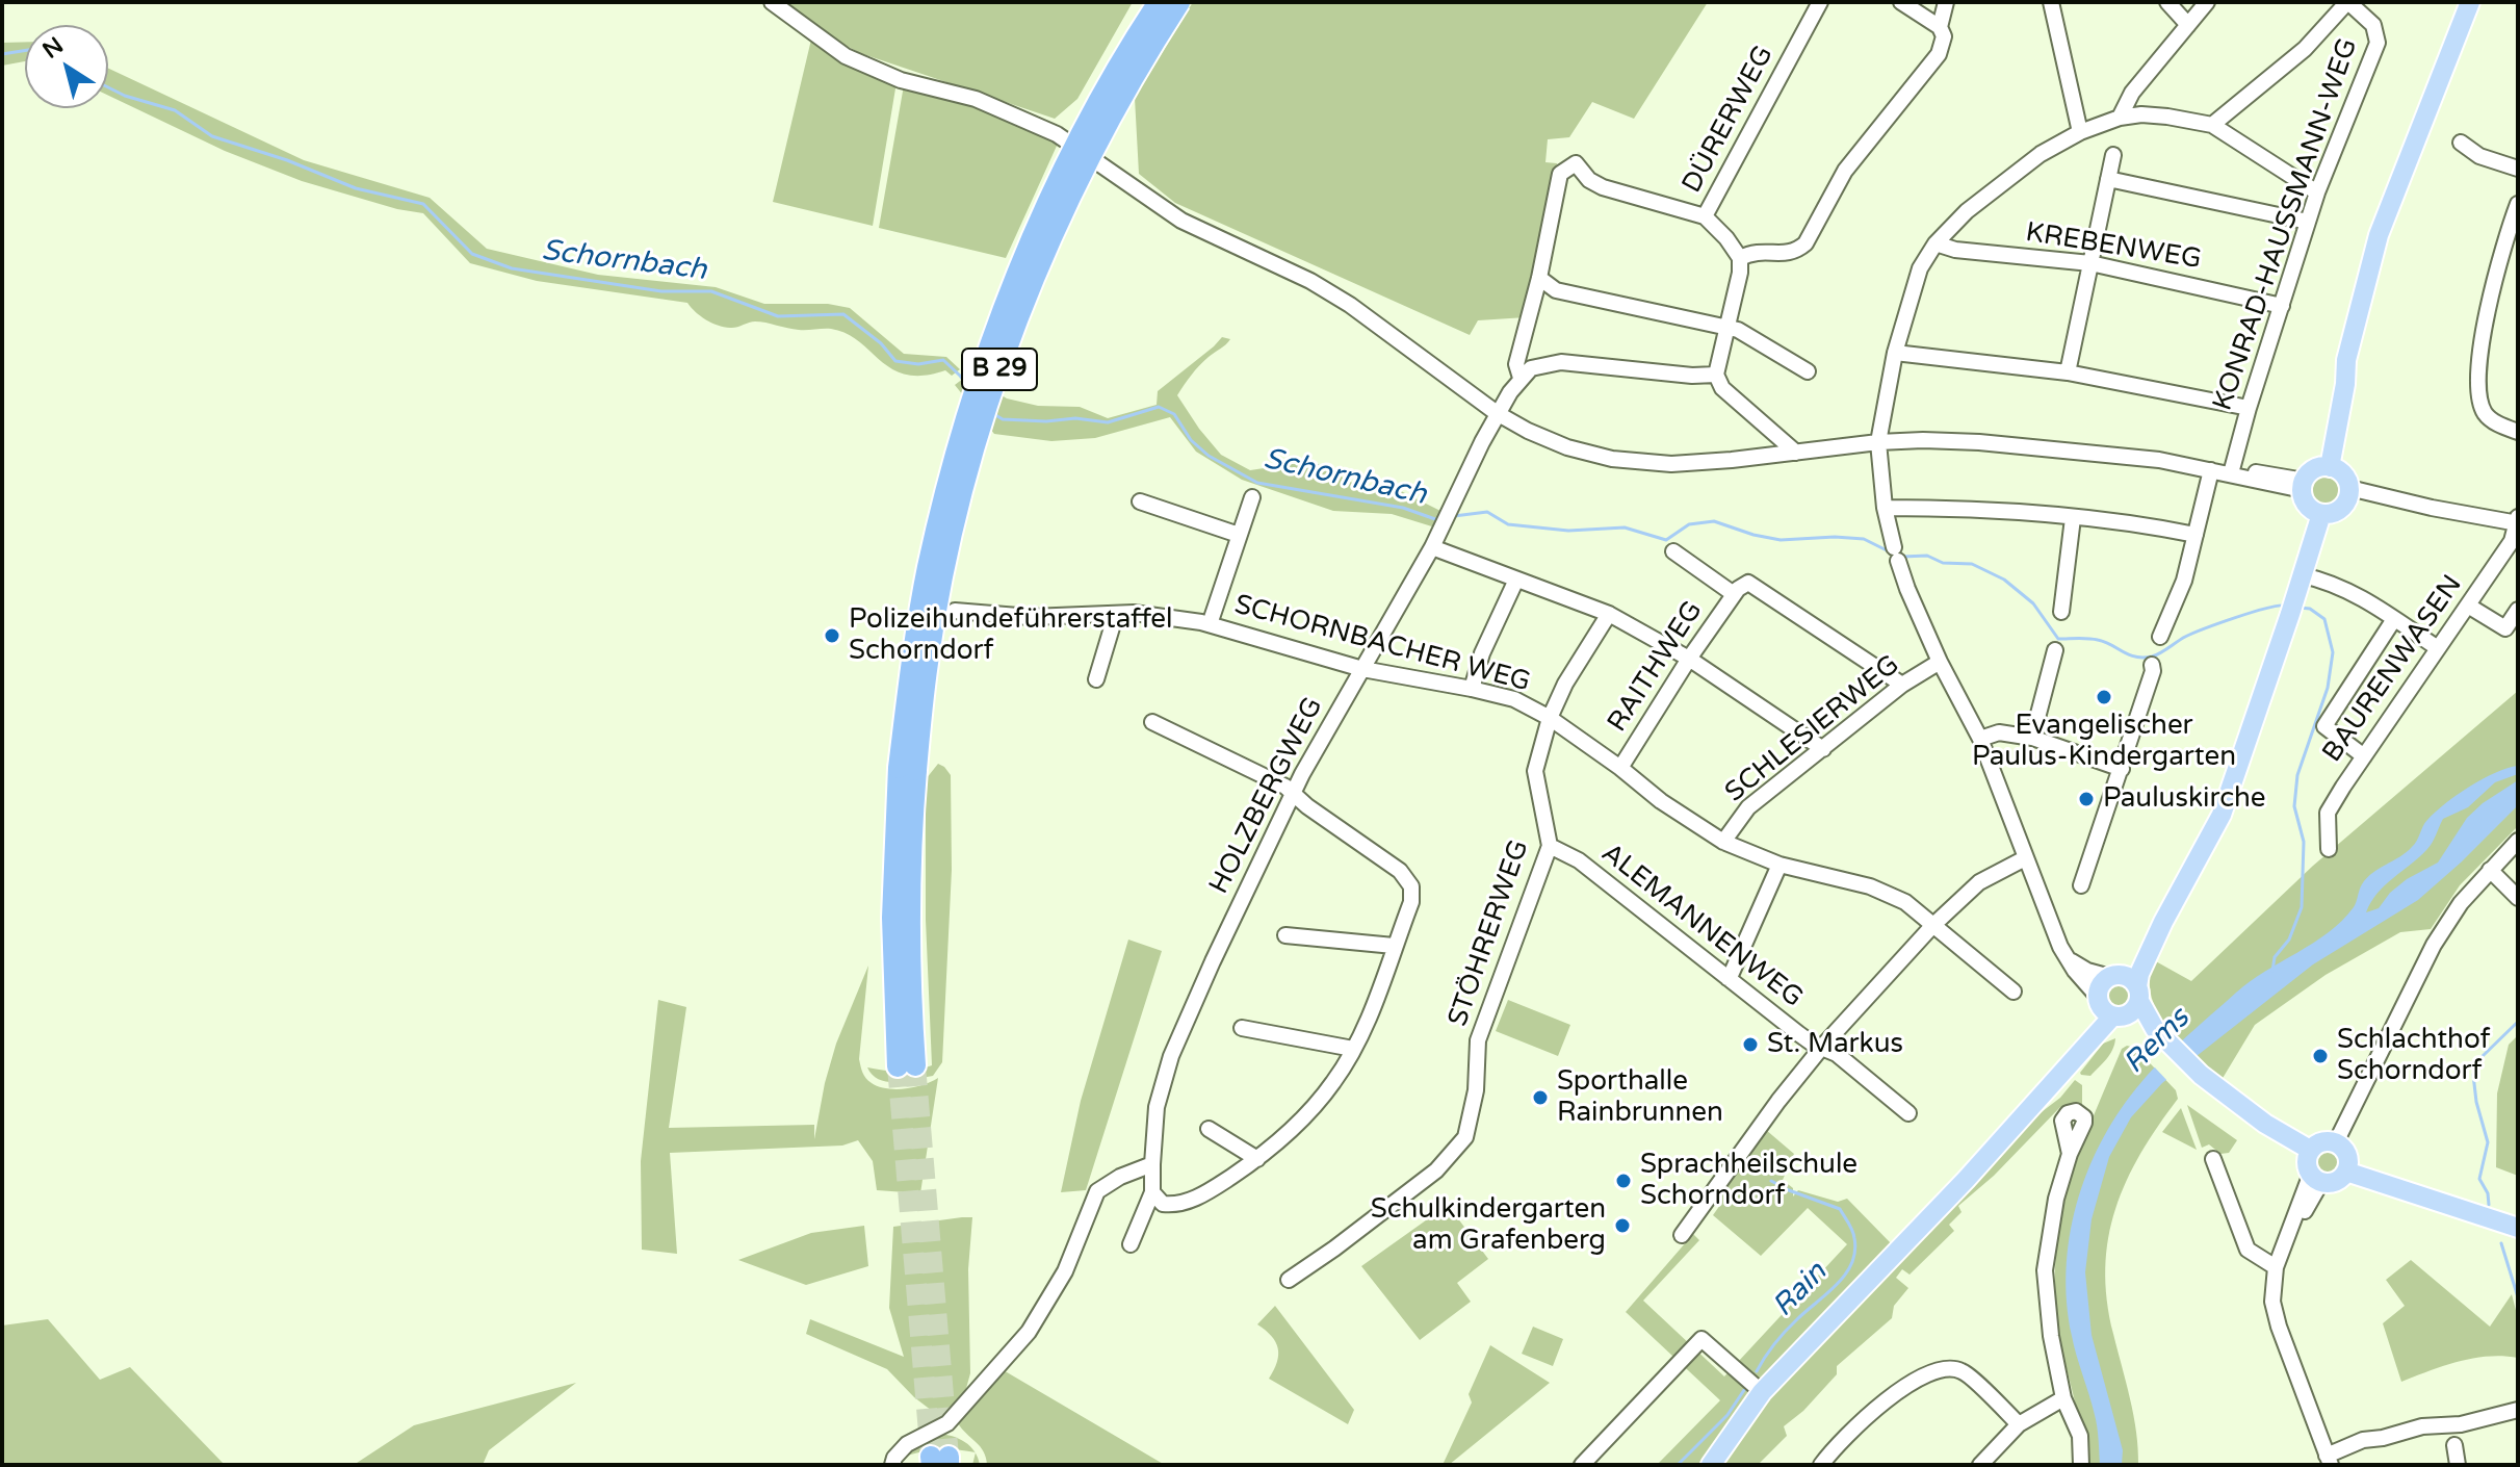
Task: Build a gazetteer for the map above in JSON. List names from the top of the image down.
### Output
{
  "streets": {
    "highway": ["B 29"],
    "street": [
      "DÜRERWEG",
      "KONRAD-HAUSSMANN-WEG",
      "KREBENWEG",
      "SCHORNBACHER WEG",
      "RAITHWEG",
      "BAURENWASEN",
      "SCHLESIERWEG",
      "HOLZBERGWEG",
      "ALEMANNENWEG",
      "STÖHRERWEG"
    ]
  },
  "crossings": [
    ["KONRAD-HAUSSMANN-WEG", "KREBENWEG"],
    ["SCHORNBACHER WEG", "RAITHWEG"],
    ["SCHORNBACHER WEG", "SCHLESIERWEG"],
    ["SCHORNBACHER WEG", "HOLZBERGWEG"],
    ["SCHORNBACHER WEG", "STÖHRERWEG"],
    ["RAITHWEG", "SCHLESIERWEG"],
    ["ALEMANNENWEG", "STÖHRERWEG"]
  ],
  "water": ["Schornbach", "Rems", "Rain"],
  "places": [
    "Polizeihundeführerstaffel Schorndorf",
    "Evangelischer Paulus-Kindergarten",
    "Pauluskirche",
    "St. Markus",
    "Schlachthof Schorndorf",
    "Sporthalle Rainbrunnen",
    "Sprachheilschule Schorndorf",
    "Schulkindergarten am Grafenberg"
  ],
  "north": "top left"
}
